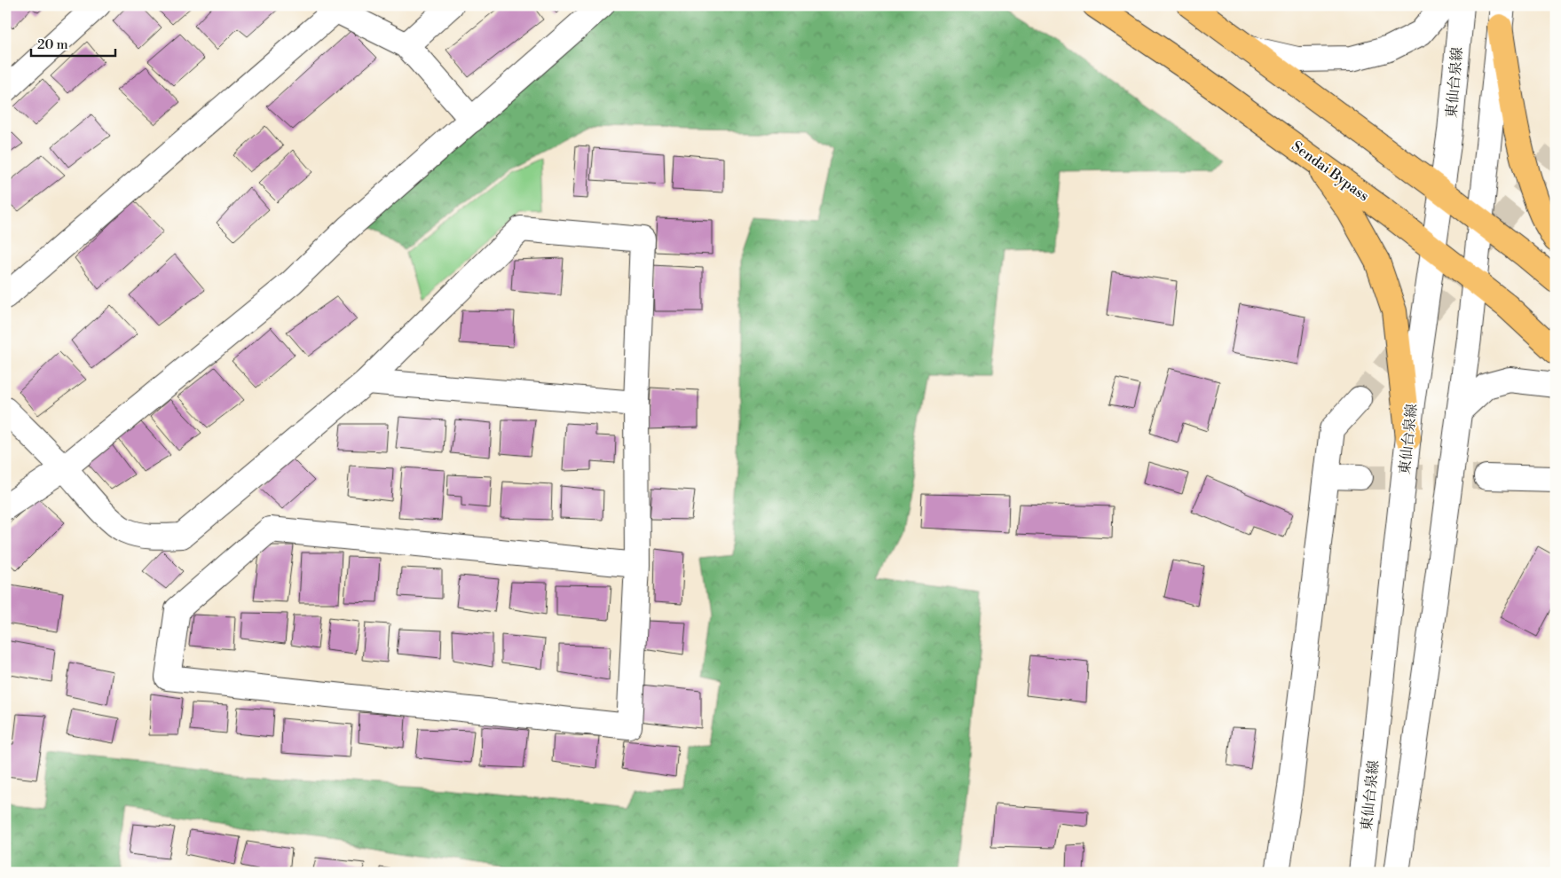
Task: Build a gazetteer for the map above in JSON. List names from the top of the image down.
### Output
{
  "streets": {
    "highway": ["Sendai Bypass"],
    "street": ["東仙台泉線"]
  },
  "crossings": [
    ["東仙台泉線", "Sendai Bypass"]
  ],
  "scale_bar": "20 m"
}
